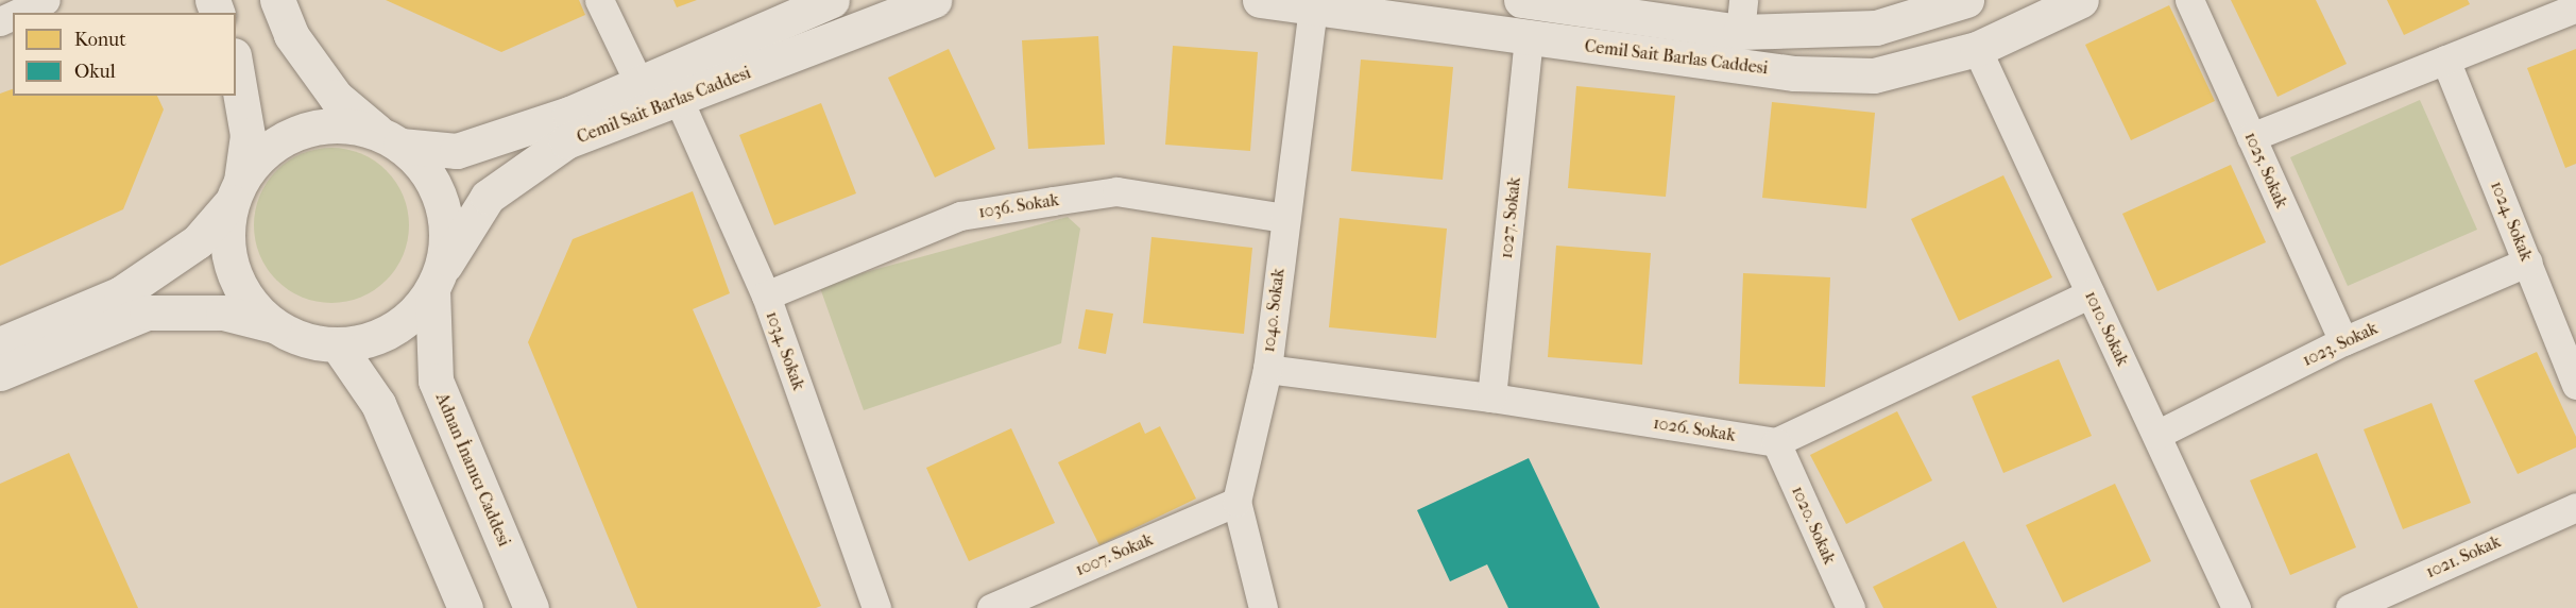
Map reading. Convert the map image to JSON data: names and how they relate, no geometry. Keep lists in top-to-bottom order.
{
  "streets": {
    "street": [
      "Cemil Sait Barlas Caddesi",
      "1025. Sokak",
      "1036. Sokak",
      "1027. Sokak",
      "1024. Sokak",
      "1040. Sokak",
      "1010. Sokak",
      "1023. Sokak",
      "1034. Sokak",
      "1026. Sokak",
      "Adnan İnanıcı Caddesi",
      "1020. Sokak",
      "1007. Sokak",
      "1021. Sokak"
    ]
  },
  "crossings": [
    ["Cemil Sait Barlas Caddesi", "1027. Sokak"],
    ["Cemil Sait Barlas Caddesi", "1040. Sokak"],
    ["Cemil Sait Barlas Caddesi", "1010. Sokak"],
    ["Cemil Sait Barlas Caddesi", "1034. Sokak"],
    ["Cemil Sait Barlas Caddesi", "Adnan İnanıcı Caddesi"],
    ["1025. Sokak", "1023. Sokak"],
    ["1036. Sokak", "1040. Sokak"],
    ["1036. Sokak", "1034. Sokak"],
    ["1027. Sokak", "1026. Sokak"],
    ["1024. Sokak", "1023. Sokak"],
    ["1040. Sokak", "1026. Sokak"],
    ["1040. Sokak", "1007. Sokak"],
    ["1010. Sokak", "1023. Sokak"],
    ["1026. Sokak", "1020. Sokak"]
  ],
  "legend": ["Konut", "Okul"]
}
